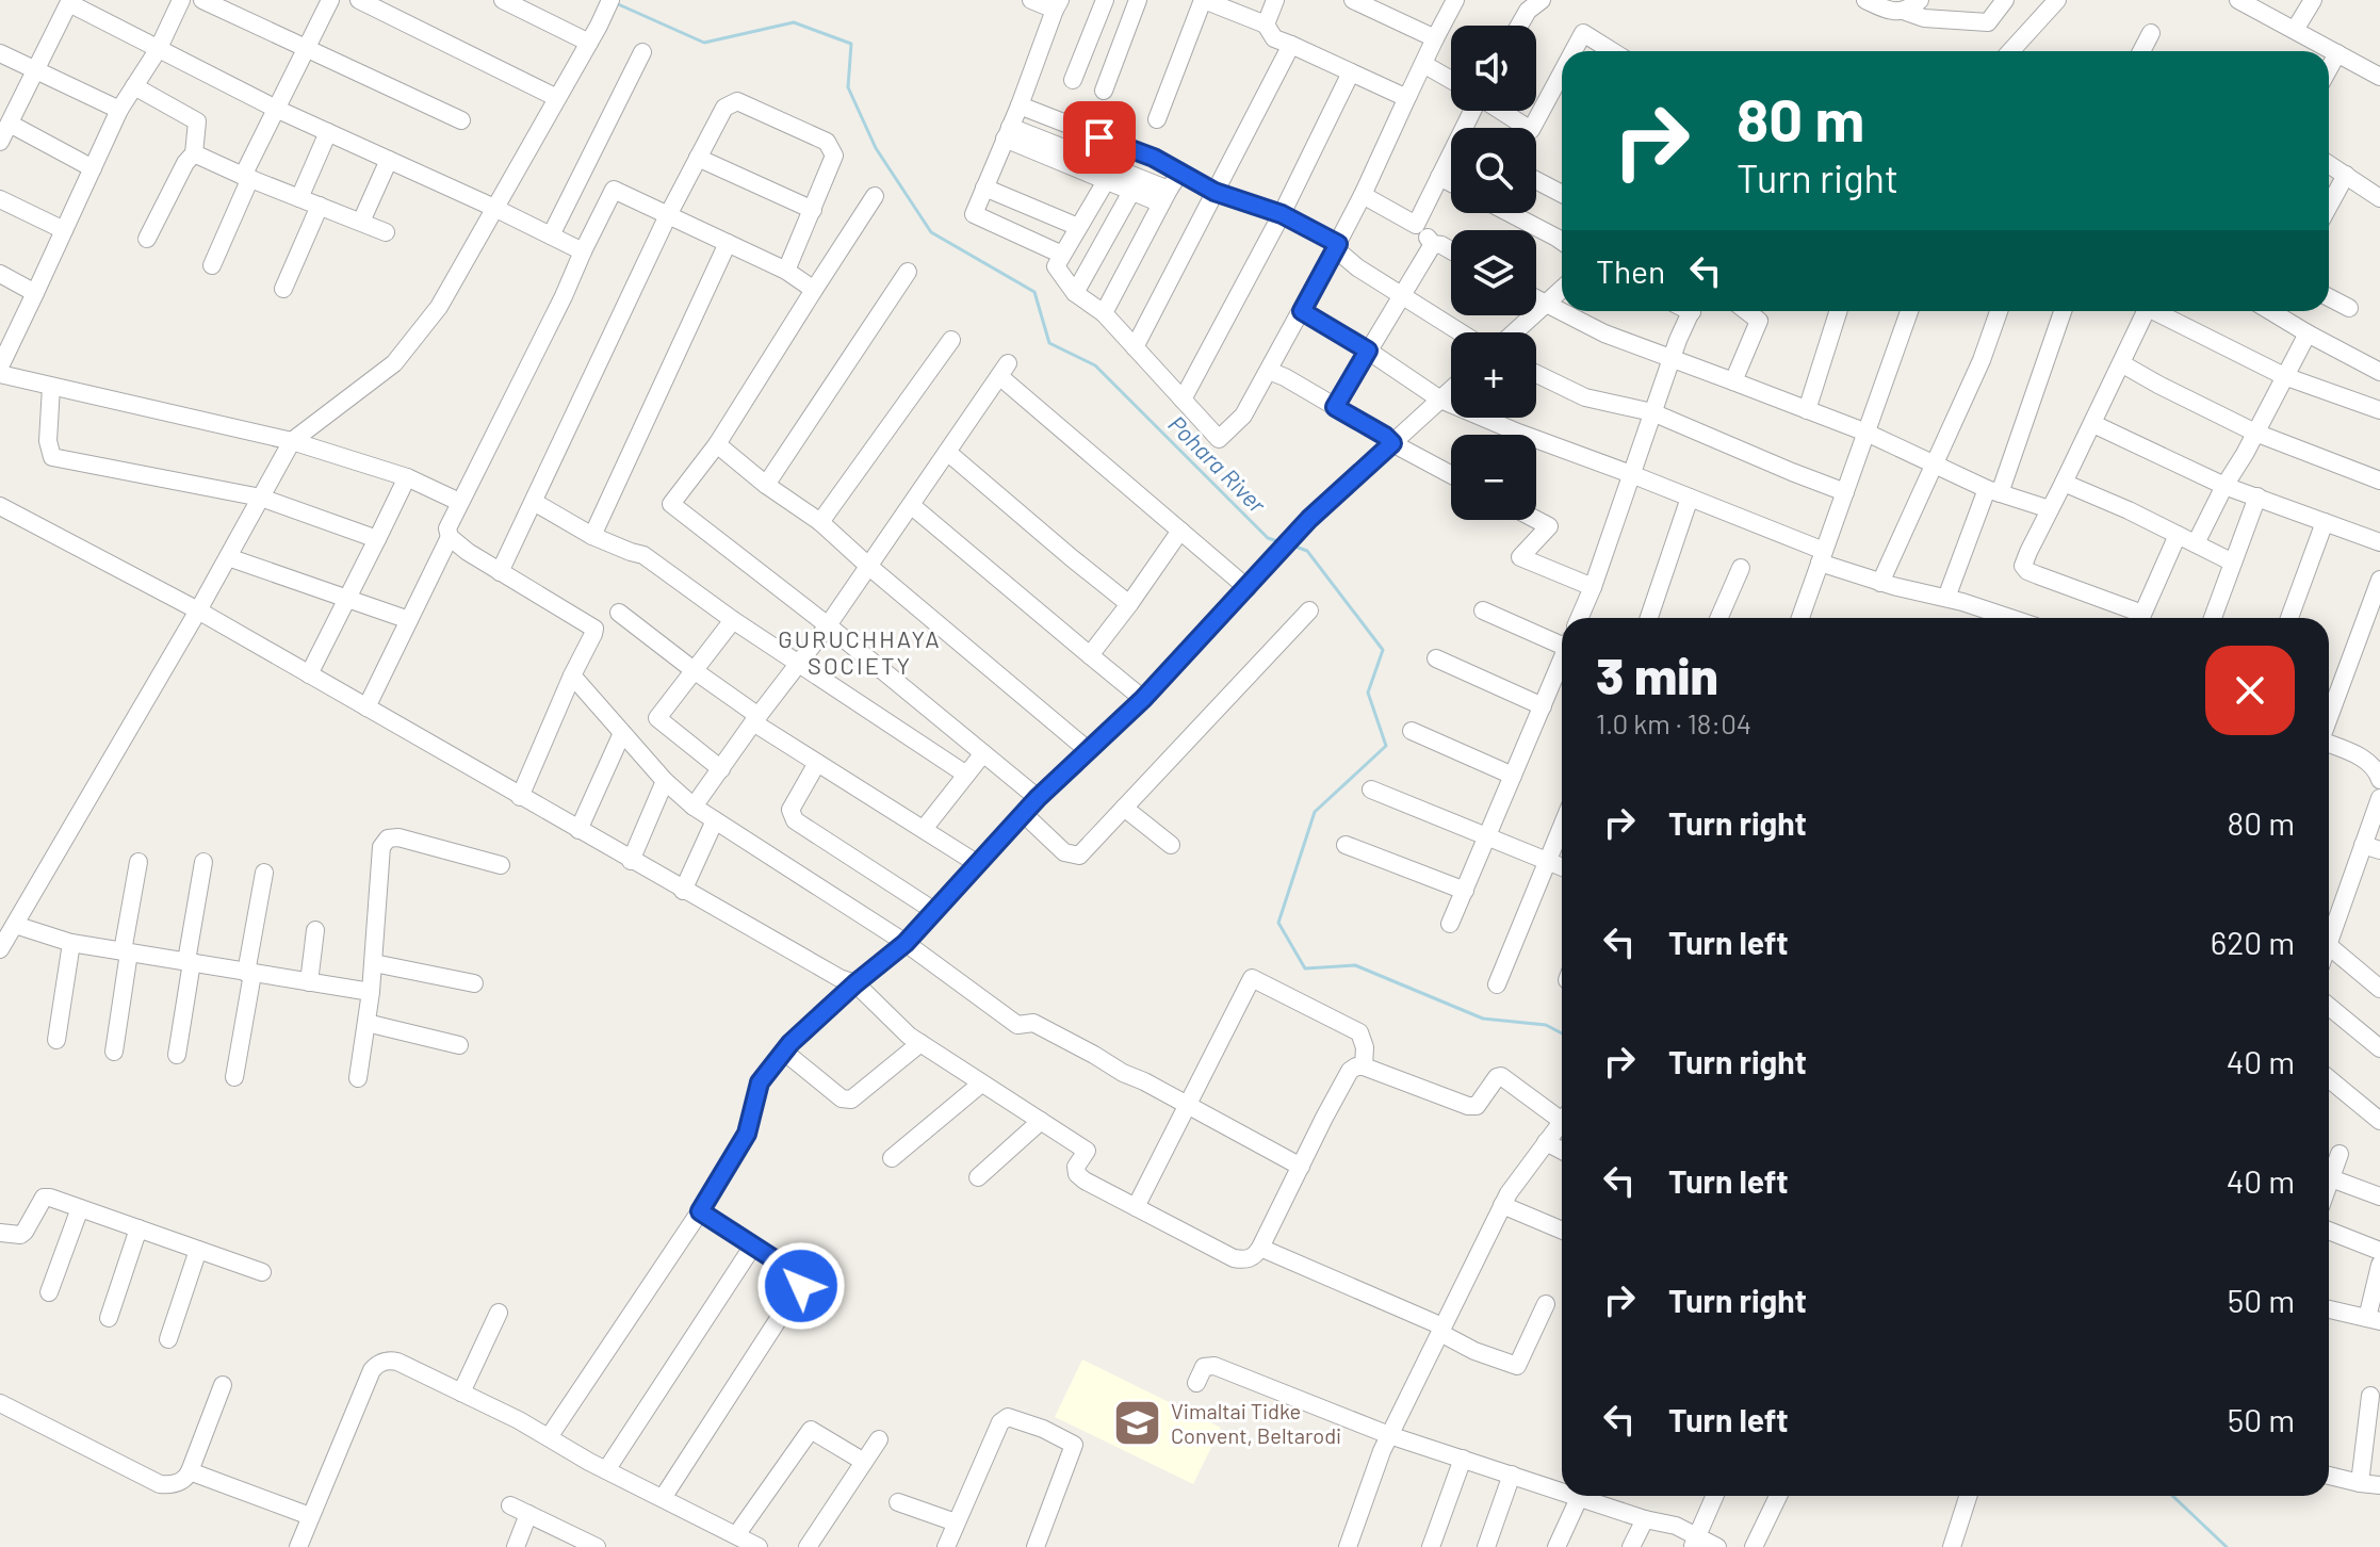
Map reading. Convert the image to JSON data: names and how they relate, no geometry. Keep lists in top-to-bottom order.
{
  "districts": ["GURUCHHAYA SOCIETY"],
  "water": ["Pohara River"],
  "places": {
    "school or university": ["Vimaltai Tidke Convent, Beltarodi"]
  },
  "page": {
    "map_buttons": ["+", "−"],
    "turn": ["80 m", "Turn right"],
    "then": "Then",
    "heading": ["3 min", "1.0 km · 18:04"],
    "list": [
      {
        "name": "Turn right",
        "value": "80 m"
      },
      {
        "name": "Turn left",
        "value": "620 m"
      },
      {
        "name": "Turn right",
        "value": "40 m"
      },
      {
        "name": "Turn left",
        "value": "40 m"
      },
      {
        "name": "Turn right",
        "value": "50 m"
      },
      {
        "name": "Turn left",
        "value": "50 m"
      }
    ]
  }
}
